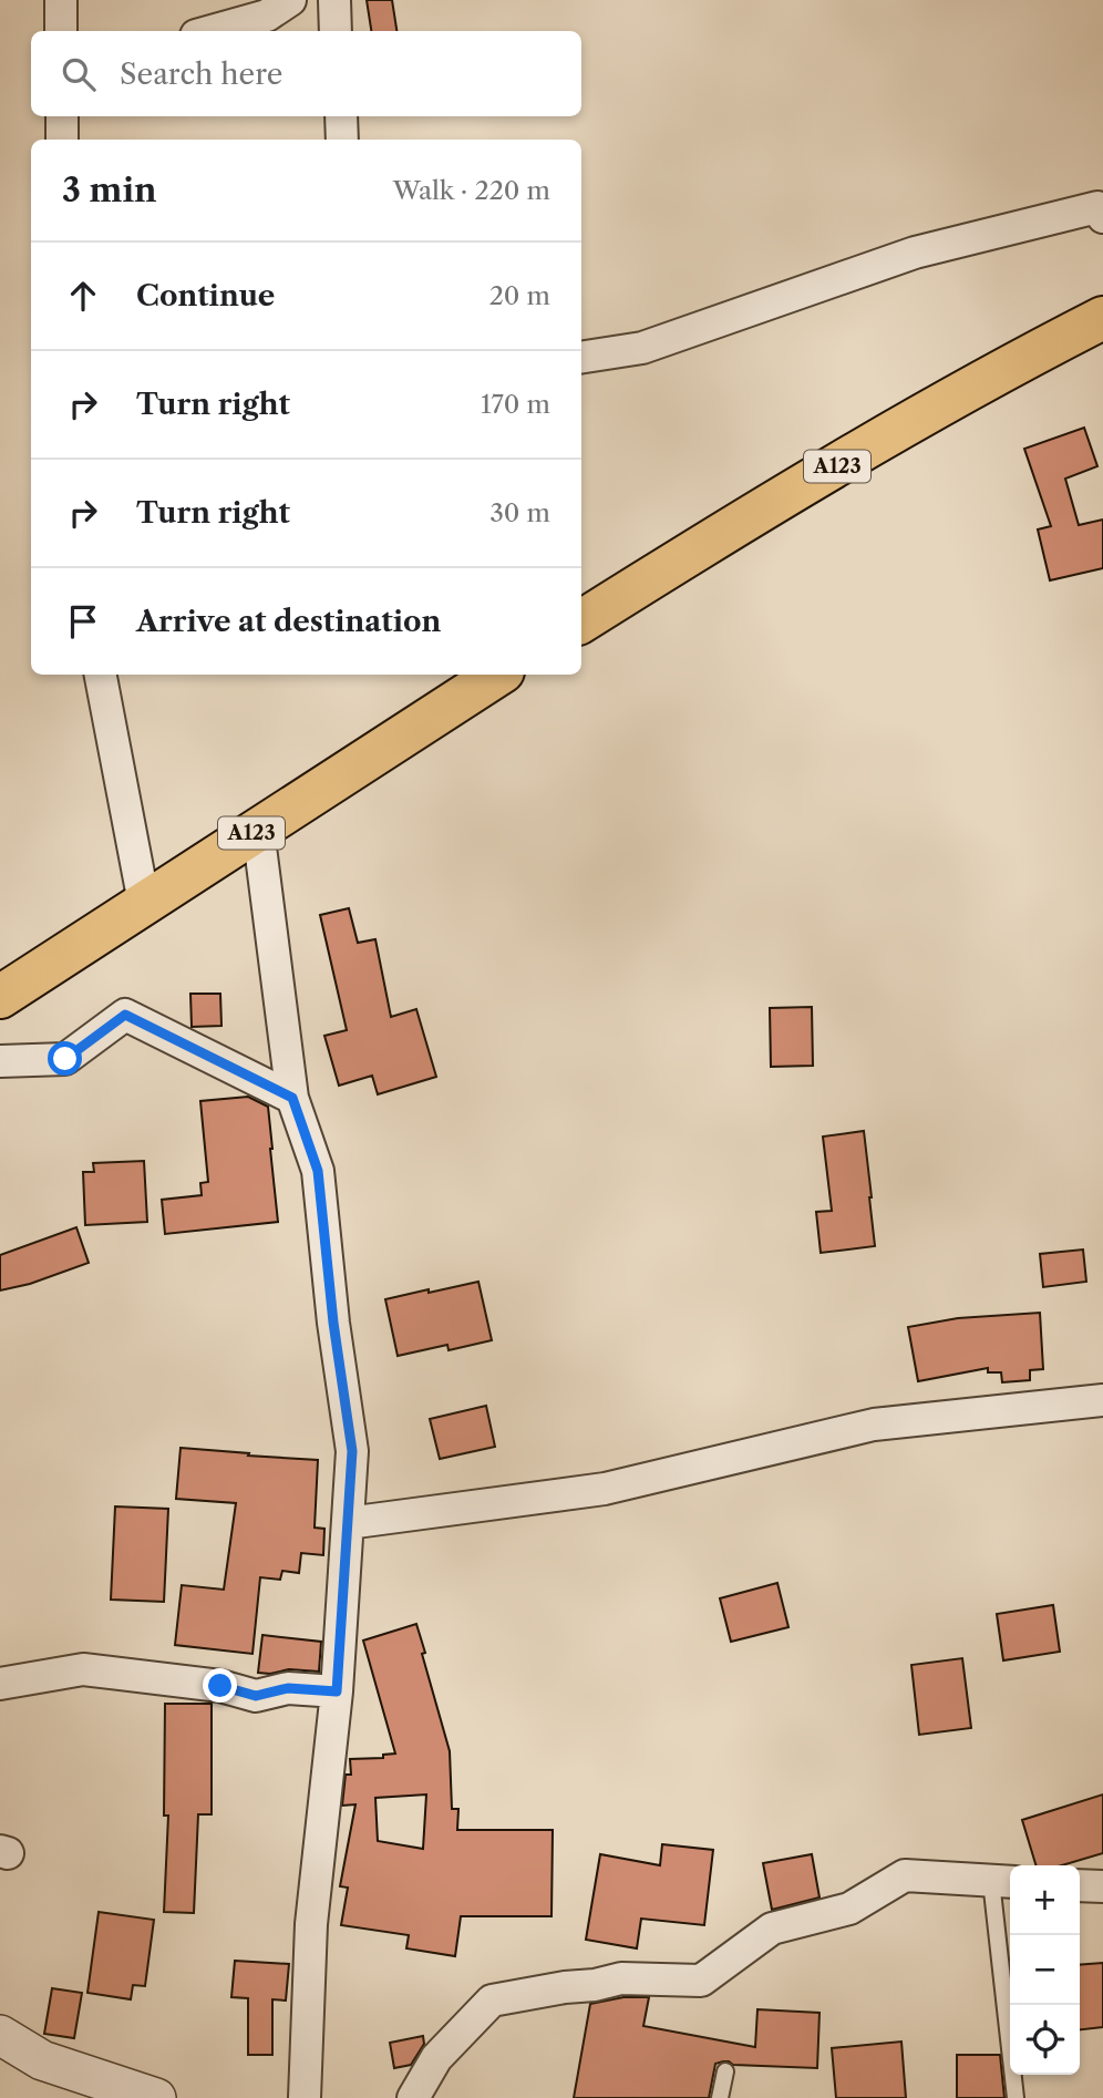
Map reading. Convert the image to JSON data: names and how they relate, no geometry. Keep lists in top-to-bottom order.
{
  "streets": {
    "highway": ["A123"]
  },
  "page": {
    "search": "Search here",
    "heading": ["3 min", "Walk · 220 m"],
    "list": [
      ["Continue", "20 m"],
      ["Turn right", "170 m"],
      ["Turn right", "30 m"],
      "Arrive at destination"
    ],
    "map_buttons": ["+", "−"]
  }
}
